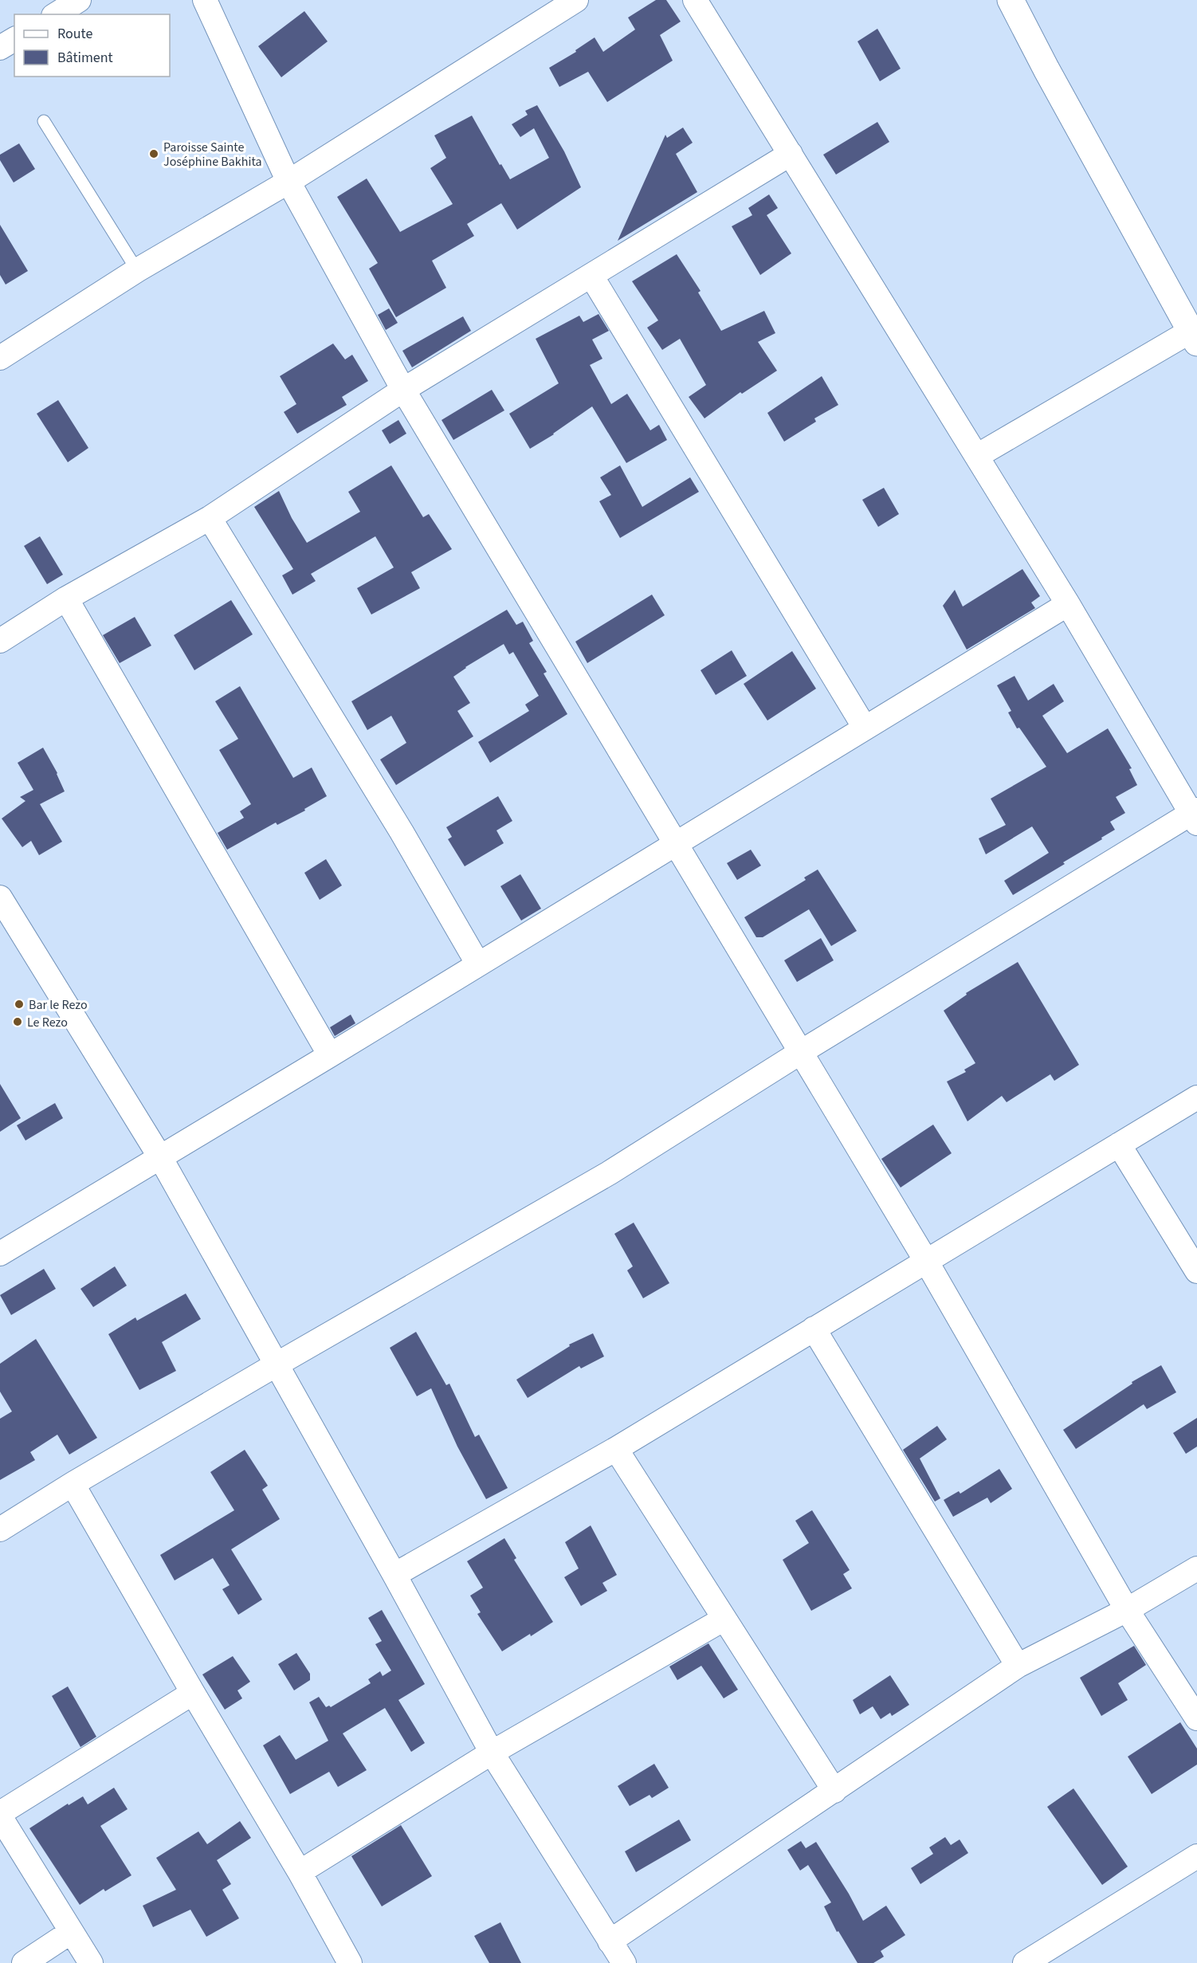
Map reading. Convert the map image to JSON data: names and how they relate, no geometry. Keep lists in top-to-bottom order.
{
  "places": ["Paroisse Sainte Joséphine Bakhita", "Bar le Rezo", "Le Rezo"],
  "legend": ["Route", "Bâtiment"]
}
